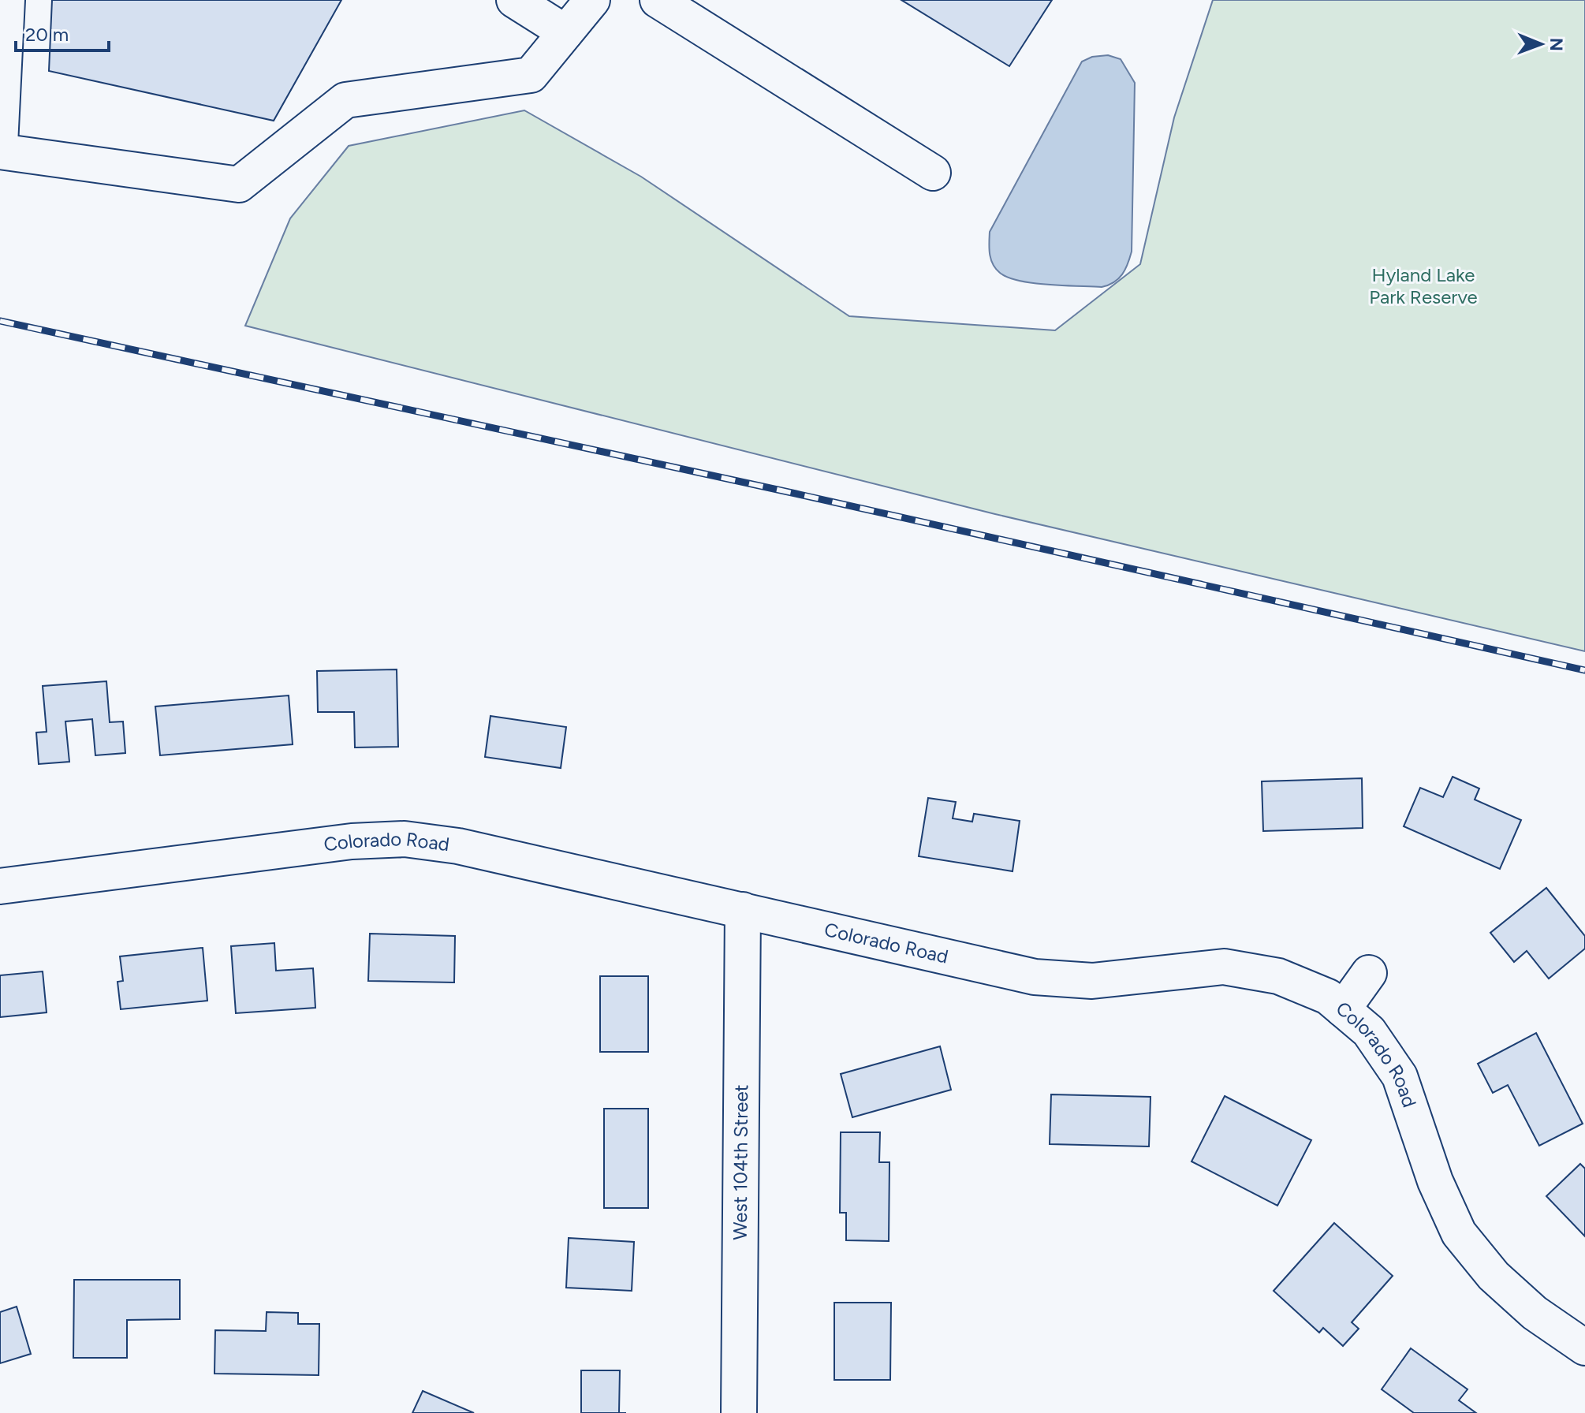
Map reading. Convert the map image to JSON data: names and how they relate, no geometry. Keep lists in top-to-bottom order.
{
  "streets": {
    "street": ["Colorado Road", "West 104th Street"]
  },
  "crossings": [
    ["Colorado Road", "West 104th Street"]
  ],
  "parks": ["Hyland Lake Park Reserve"],
  "scale_bar": "20 m",
  "north": "right"
}
